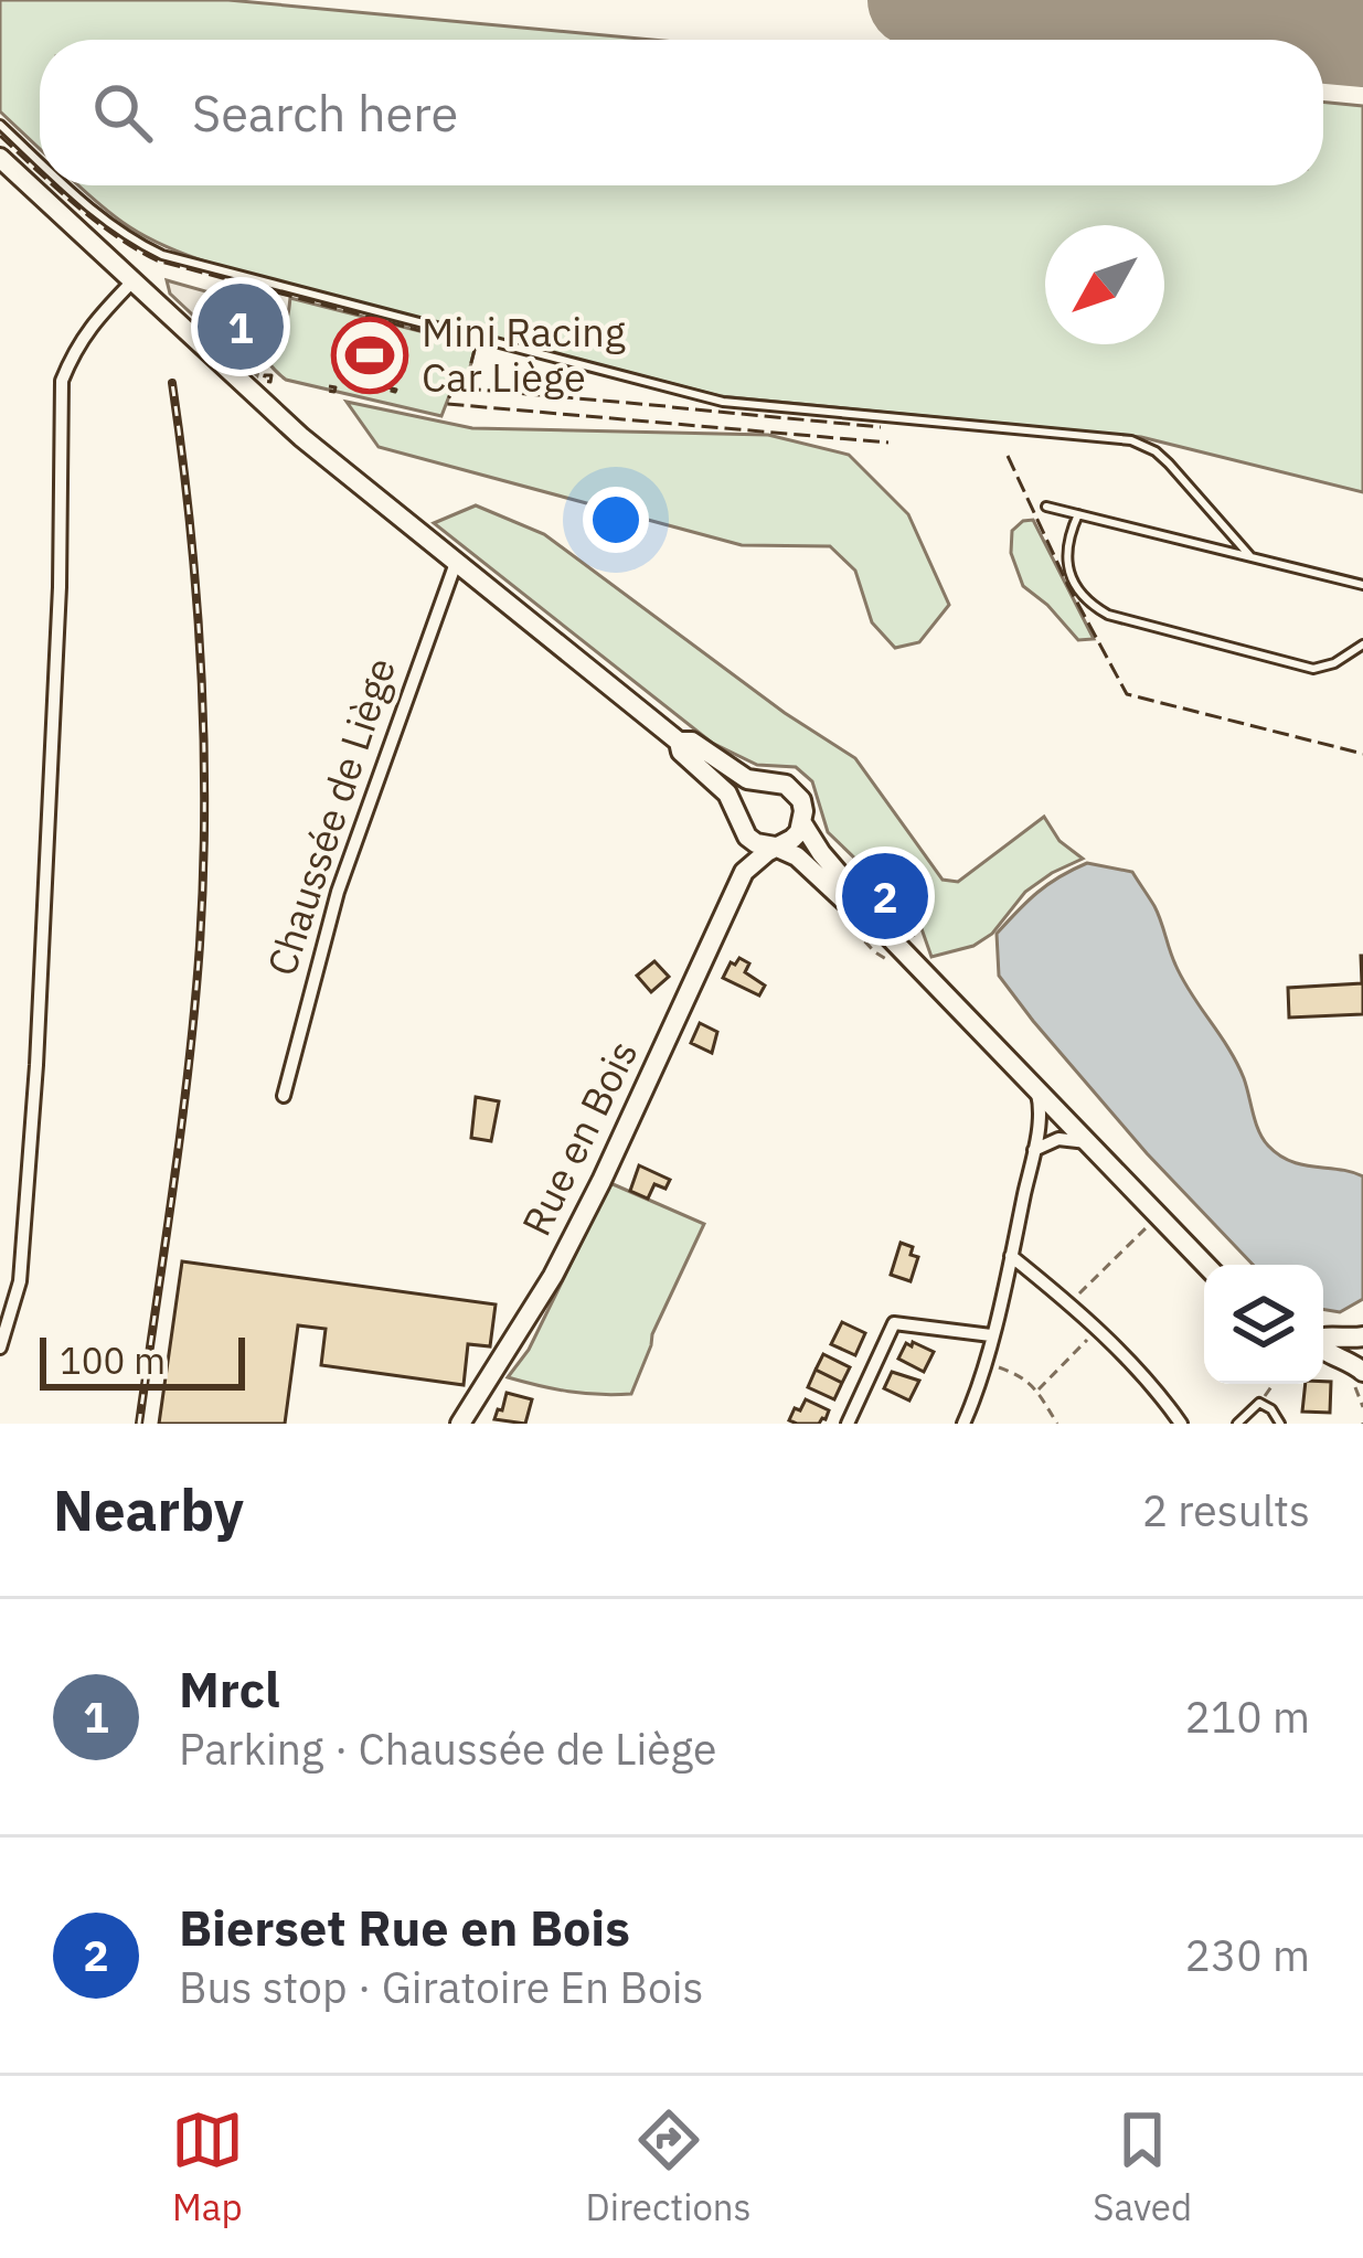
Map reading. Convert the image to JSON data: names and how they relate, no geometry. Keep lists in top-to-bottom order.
{
  "streets": {
    "main road": ["Rue en Bois"],
    "street": ["Chaussée de Liège"]
  },
  "places": {
    "sports": ["Mini Racing Car Liège"]
  },
  "scale_bar": "100 m",
  "north": "bottom left",
  "page": {
    "search": "Search here",
    "pins": ["1", "2"],
    "scale": "100 m",
    "heading": ["Nearby", "2 results"],
    "list": [
      {
        "mark": "1",
        "name": "Mrcl",
        "note": "Parking · Chaussée de Liège",
        "value": "210 m"
      },
      {
        "mark": "2",
        "name": "Bierset Rue en Bois",
        "note": "Bus stop · Giratoire En Bois",
        "value": "230 m"
      }
    ],
    "nav": ["Map", "Directions", "Saved"]
  }
}
